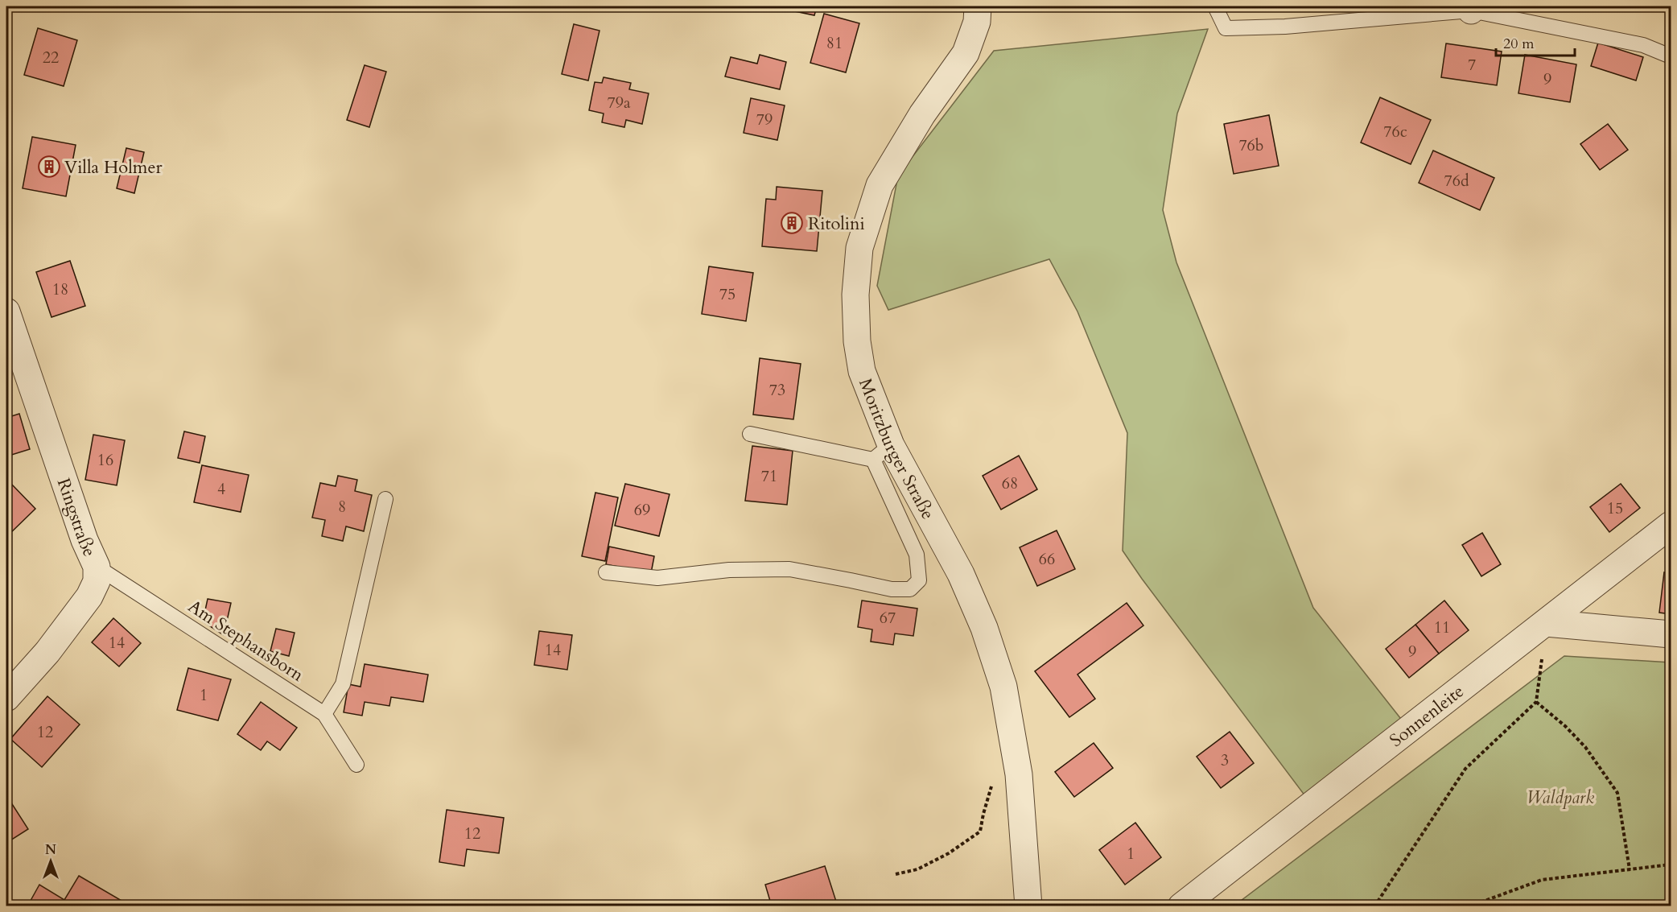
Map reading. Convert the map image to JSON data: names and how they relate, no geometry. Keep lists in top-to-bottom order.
{
  "streets": {
    "street": ["Moritzburger Straße", "Ringstraße", "Sonnenleite"],
    "lane": ["Am Stephansborn"]
  },
  "crossings": [
    ["Ringstraße", "Am Stephansborn"]
  ],
  "parks": ["Waldpark"],
  "places": {
    "building": ["Villa Holmer", "Ritolini"]
  },
  "house_numbers": [
    "81",
    "22",
    "7",
    "9",
    "79a",
    "79",
    "76c",
    "76b",
    "76d",
    "18",
    "75",
    "73",
    "16",
    "71",
    "68",
    "4",
    "8",
    "15",
    "69",
    "66",
    "67",
    "11",
    "14",
    "14",
    "9",
    "1",
    "12",
    "3",
    "12",
    "1"
  ],
  "scale_bar": "20 m",
  "north": "top"
}
